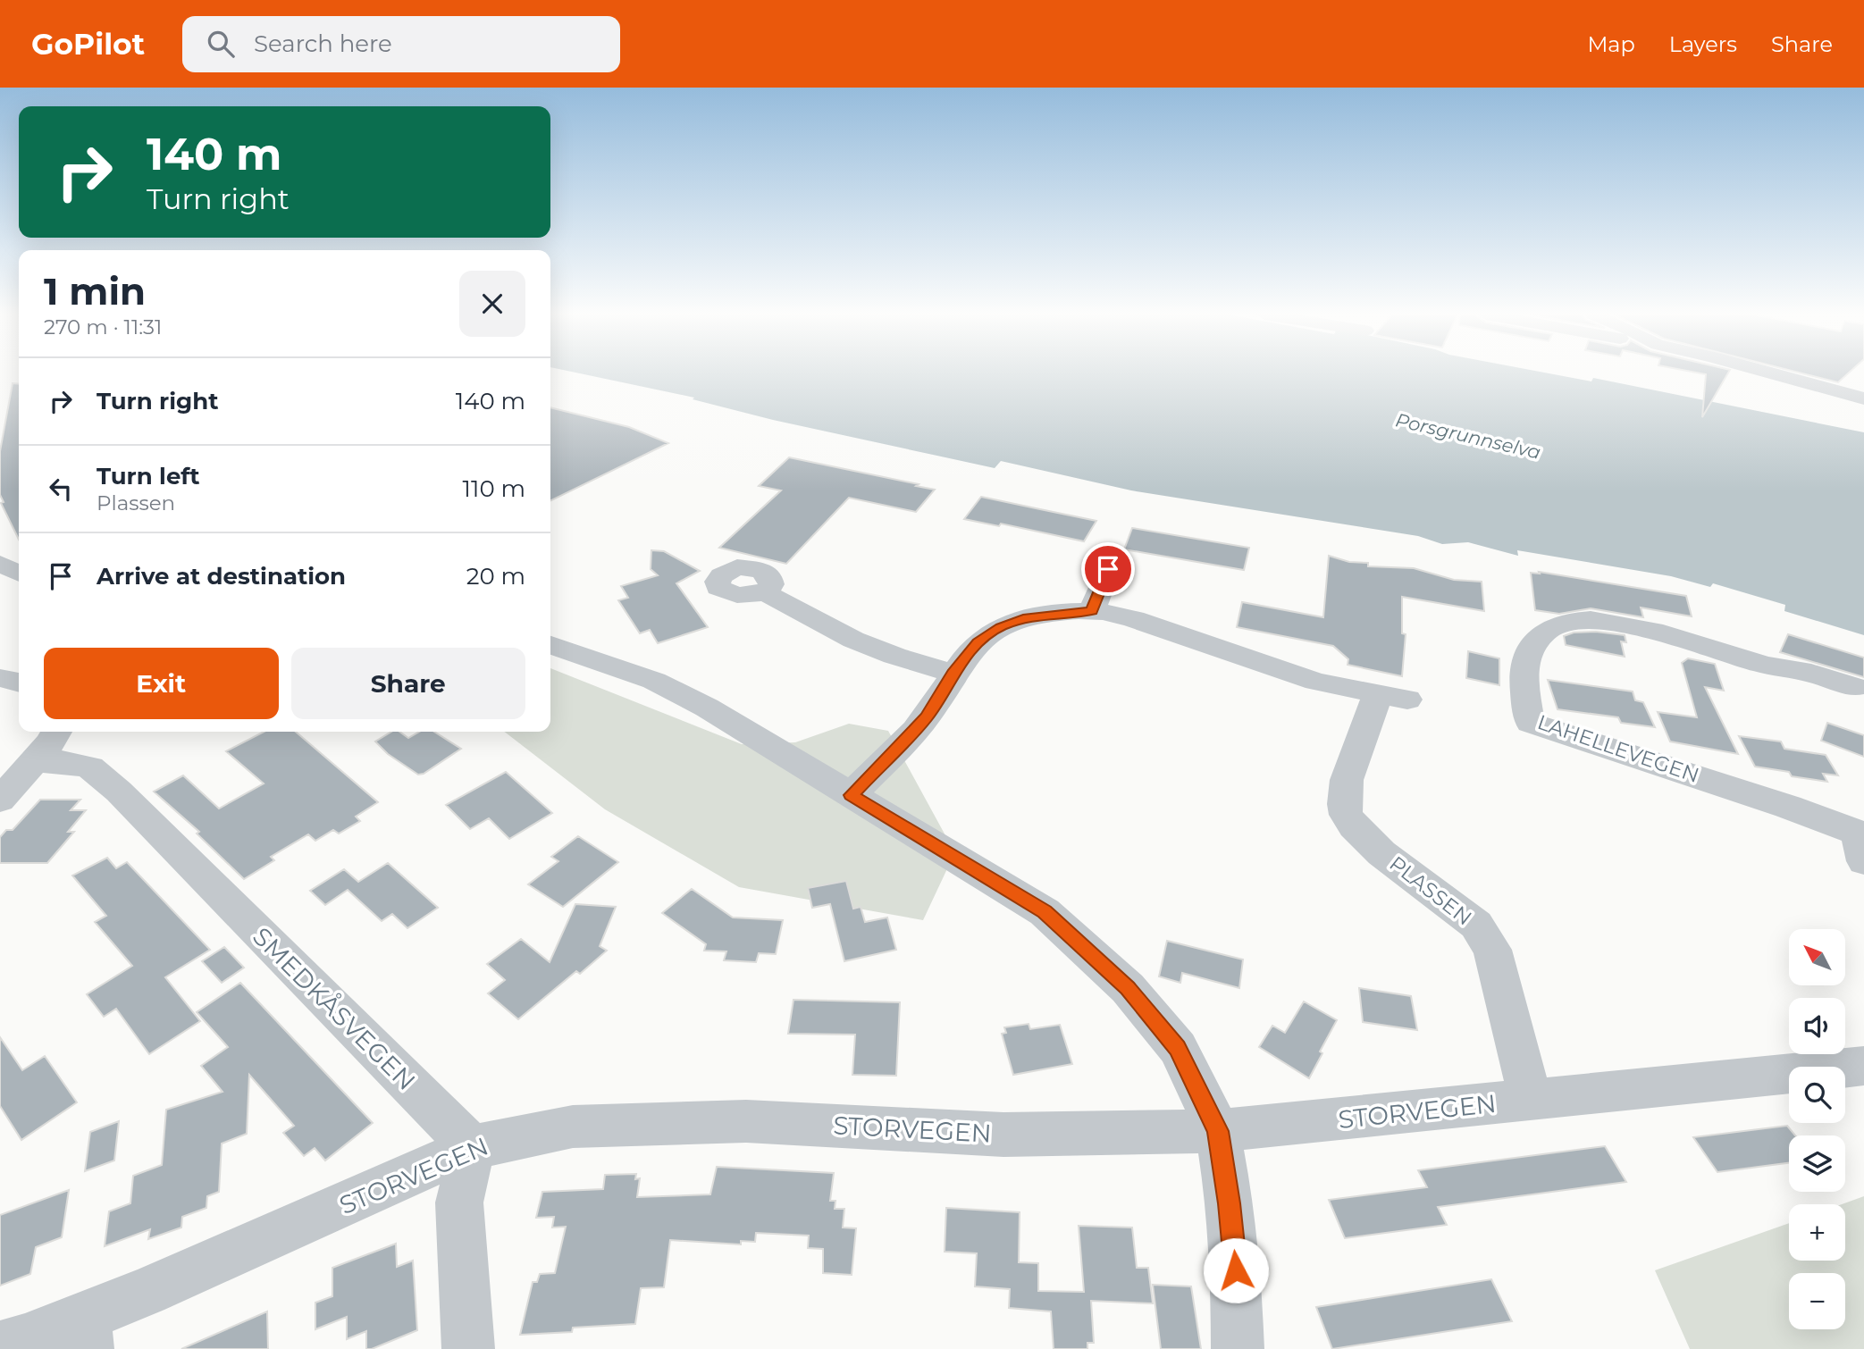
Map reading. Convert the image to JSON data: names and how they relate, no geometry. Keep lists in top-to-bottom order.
{
  "streets": {
    "street": [
      "LAHELLEVEGEN",
      "PLASSEN",
      "SMEDKÅSVEGEN",
      "STORVEGEN"
    ]
  },
  "crossings": [
    ["PLASSEN", "STORVEGEN"],
    ["SMEDKÅSVEGEN", "STORVEGEN"]
  ],
  "water": ["Porsgrunnselva"],
  "north": "top left",
  "page": {
    "header": "GoPilot",
    "search": "Search here",
    "nav": ["Map", "Layers", "Share"],
    "turn": ["140 m", "Turn right"],
    "heading": ["1 min", "270 m · 11:31"],
    "list": [
      {
        "name": "Turn right",
        "value": "140 m"
      },
      {
        "name": "Turn left",
        "note": "Plassen",
        "value": "110 m"
      },
      {
        "name": "Arrive at destination",
        "value": "20 m"
      }
    ],
    "buttons": ["Exit", "Share"],
    "map_buttons": ["+", "−"]
  }
}
